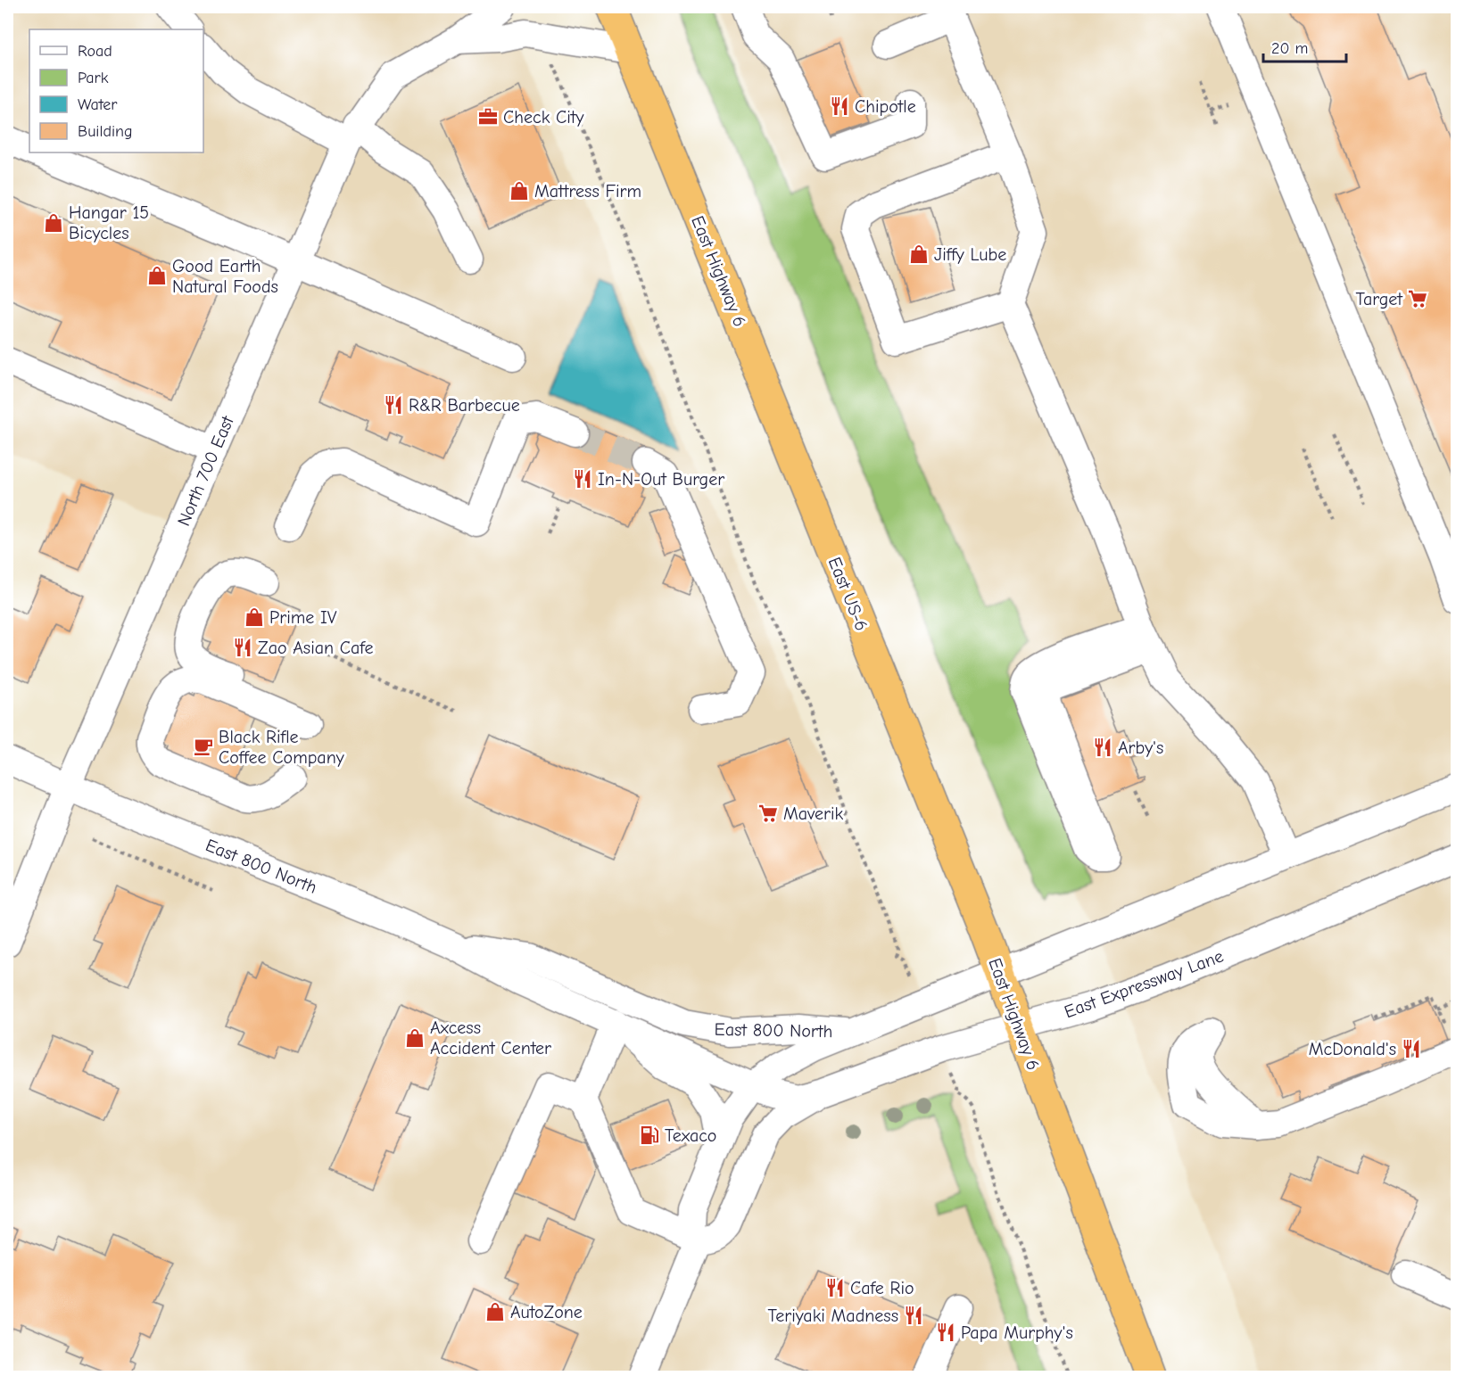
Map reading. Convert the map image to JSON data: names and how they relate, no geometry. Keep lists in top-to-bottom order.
{
  "streets": {
    "highway": ["East Highway 6", "East US-6"],
    "street": ["North 700 East", "East 800 North", "East Expressway Lane"]
  },
  "crossings": [
    ["East Highway 6", "North 700 East"],
    ["East Highway 6", "East US-6"],
    ["East Highway 6", "East Expressway Lane"],
    ["North 700 East", "East 800 North"],
    ["East 800 North", "East Expressway Lane"]
  ],
  "places": {
    "restaurant": [
      "Chipotle",
      "R&R Barbecue",
      "In-N-Out Burger",
      "Zao Asian Cafe",
      "Arby's",
      "McDonald's",
      "Cafe Rio",
      "Teriyaki Madness",
      "Papa Murphy's"
    ],
    "office": ["Check City"],
    "shop": [
      "Mattress Firm",
      "Hangar 15 Bicycles",
      "Jiffy Lube",
      "Good Earth Natural Foods",
      "Prime IV",
      "Axcess Accident Center",
      "AutoZone"
    ],
    "supermarket": ["Target", "Maverik"],
    "cafe": ["Black Rifle Coffee Company"],
    "fuel station": ["Texaco"]
  },
  "legend": [
    "Road",
    "Park",
    "Water",
    "Building"
  ],
  "scale_bar": "20 m"
}
